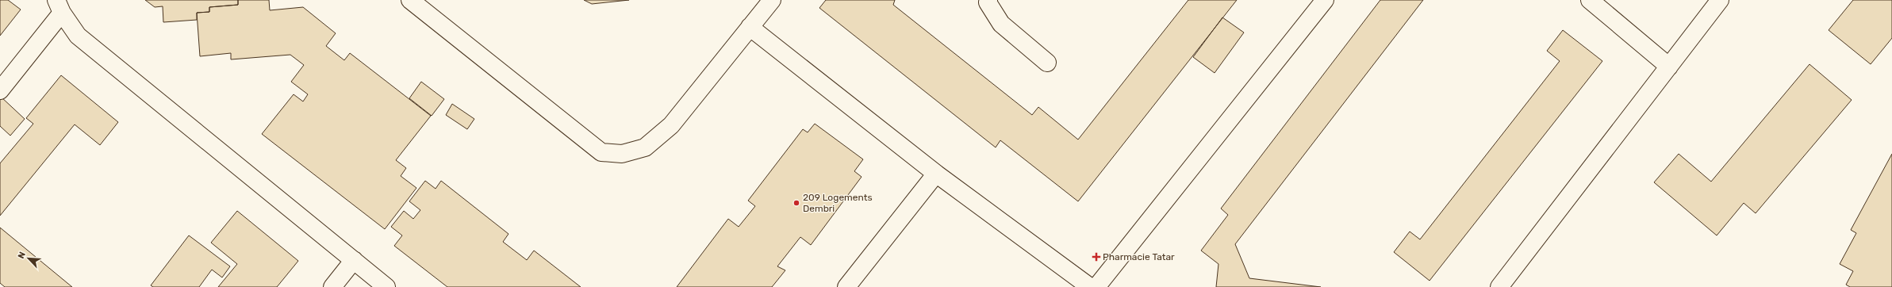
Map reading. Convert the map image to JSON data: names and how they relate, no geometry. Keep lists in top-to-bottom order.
{
  "places": {
    "other": ["209 Logements Dembri"],
    "health": ["Pharmacie Tatar"]
  },
  "north": "top left"
}
